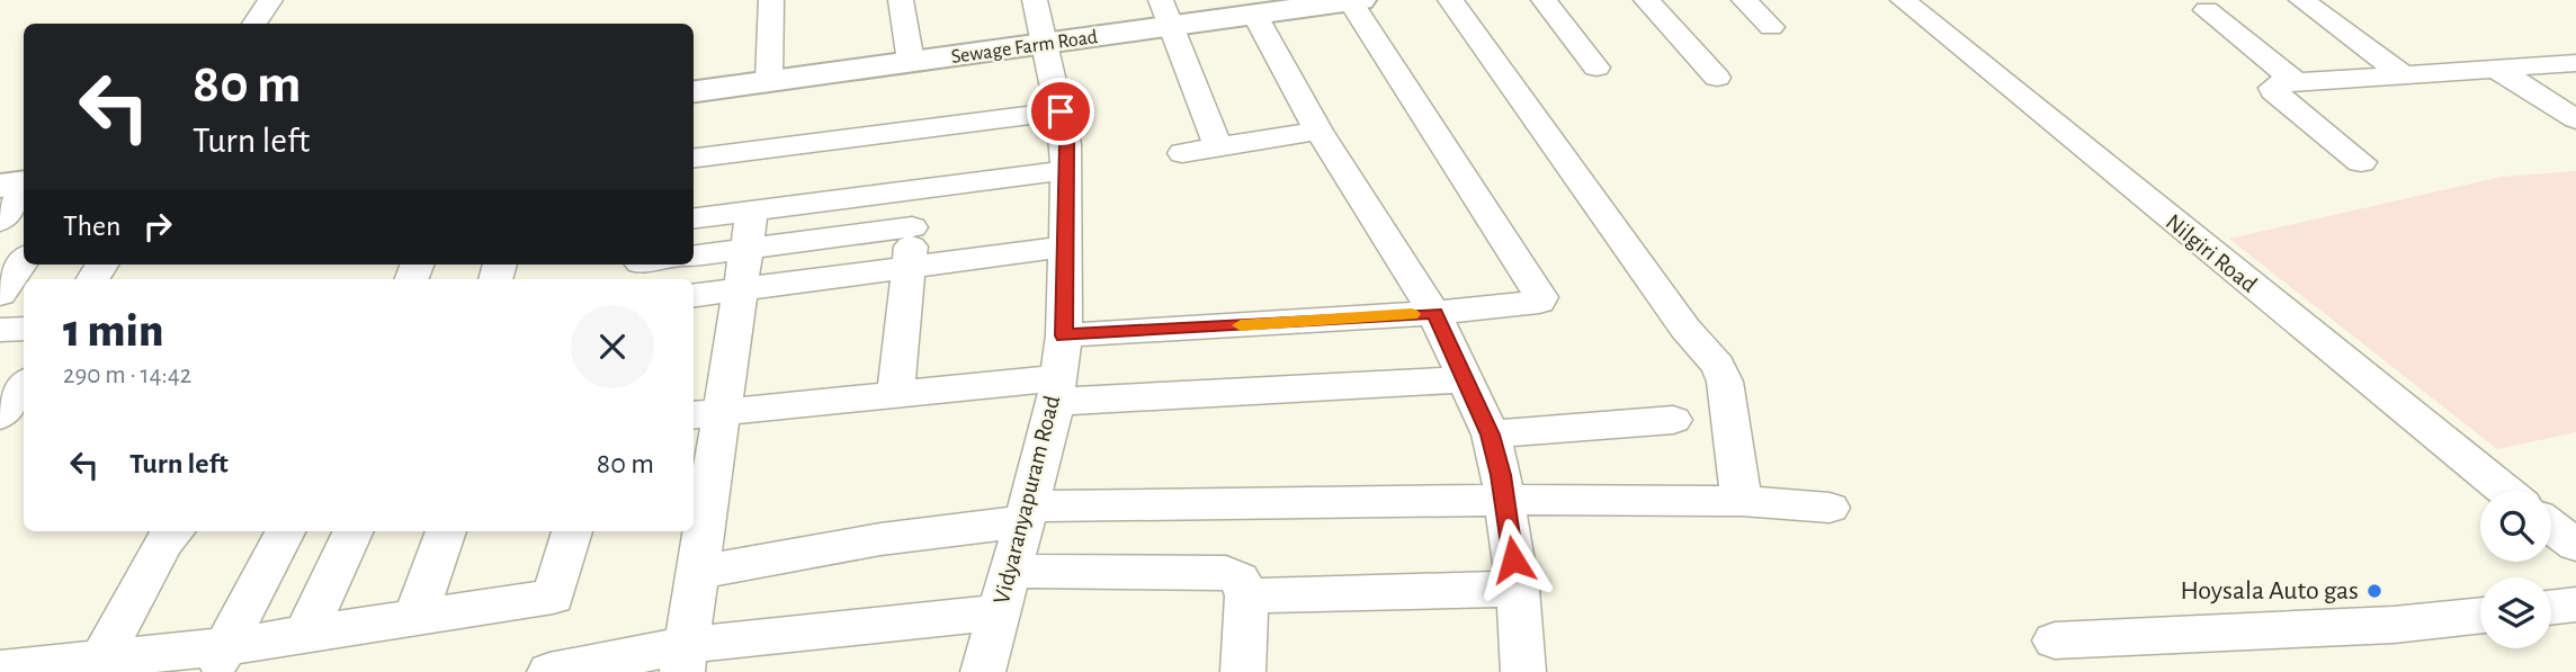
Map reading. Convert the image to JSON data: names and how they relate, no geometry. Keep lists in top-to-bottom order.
{
  "streets": {
    "main road": ["Sewage Farm Road"],
    "street": ["Nilgiri Road", "Vidyaranyapuram Road"]
  },
  "crossings": [
    ["Sewage Farm Road", "Vidyaranyapuram Road"]
  ],
  "places": ["Hoysala Auto gas"],
  "page": {
    "turn": ["80 m", "Turn left"],
    "then": "Then",
    "heading": ["1 min", "290 m · 14:42"],
    "list": [
      {
        "name": "Turn left",
        "value": "80 m"
      }
    ]
  }
}
